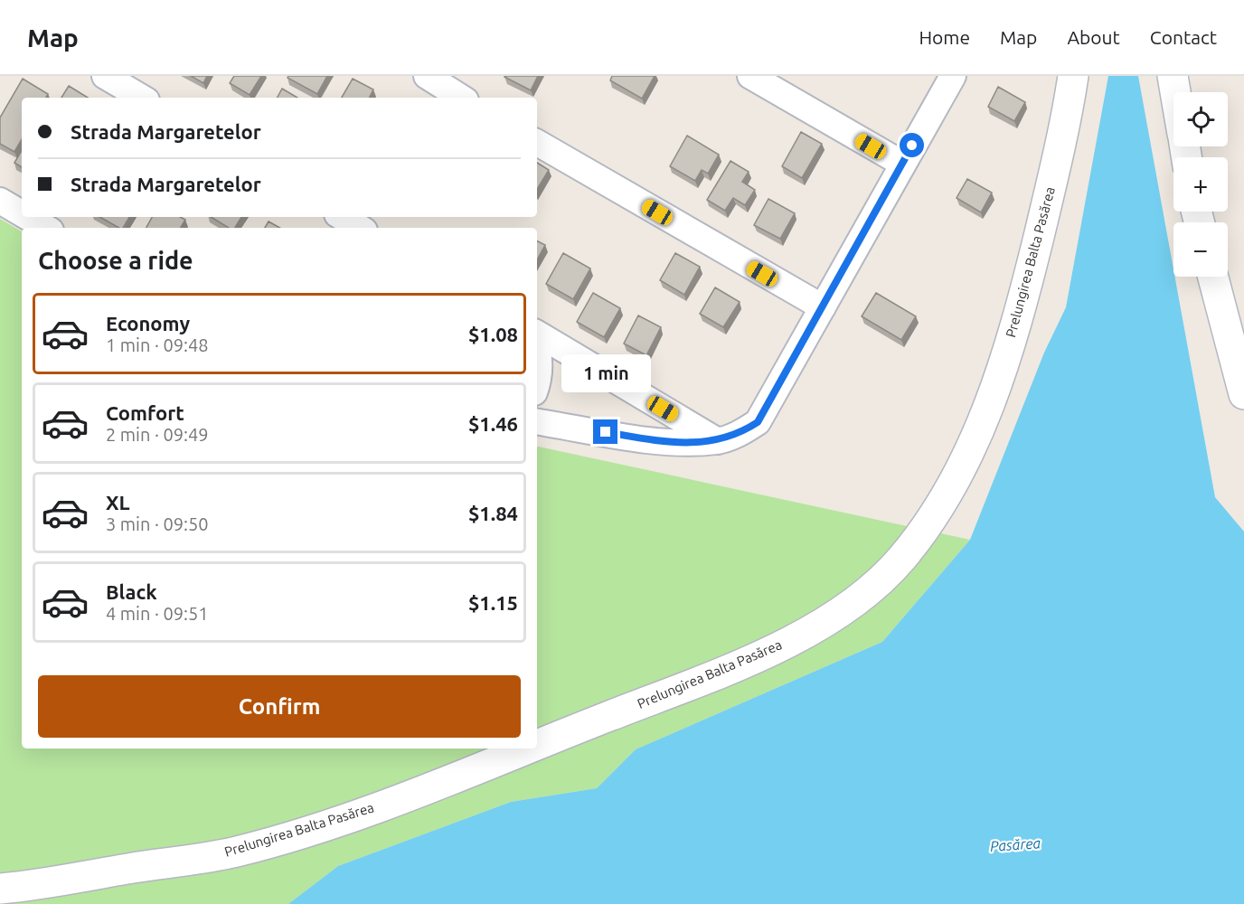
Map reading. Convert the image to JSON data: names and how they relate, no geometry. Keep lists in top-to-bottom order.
{
  "streets": {
    "street": ["Prelungirea Balta Pasărea"]
  },
  "water": ["Pasărea"],
  "page": {
    "header": "Map",
    "nav": [
      "Home",
      "Map",
      "About",
      "Contact"
    ],
    "map_buttons": ["+", "−"],
    "banner": ["Strada Margaretelor", "Strada Margaretelor"],
    "heading": "Choose a ride",
    "list": [
      {
        "name": "Economy",
        "note": "1 min · 09:48",
        "value": "$1.08"
      },
      {
        "name": "Comfort",
        "note": "2 min · 09:49",
        "value": "$1.46"
      },
      {
        "name": "XL",
        "note": "3 min · 09:50",
        "value": "$1.84"
      },
      {
        "name": "Black",
        "note": "4 min · 09:51",
        "value": "$1.15"
      }
    ],
    "bubble": "1 min",
    "buttons": "Confirm"
  }
}
